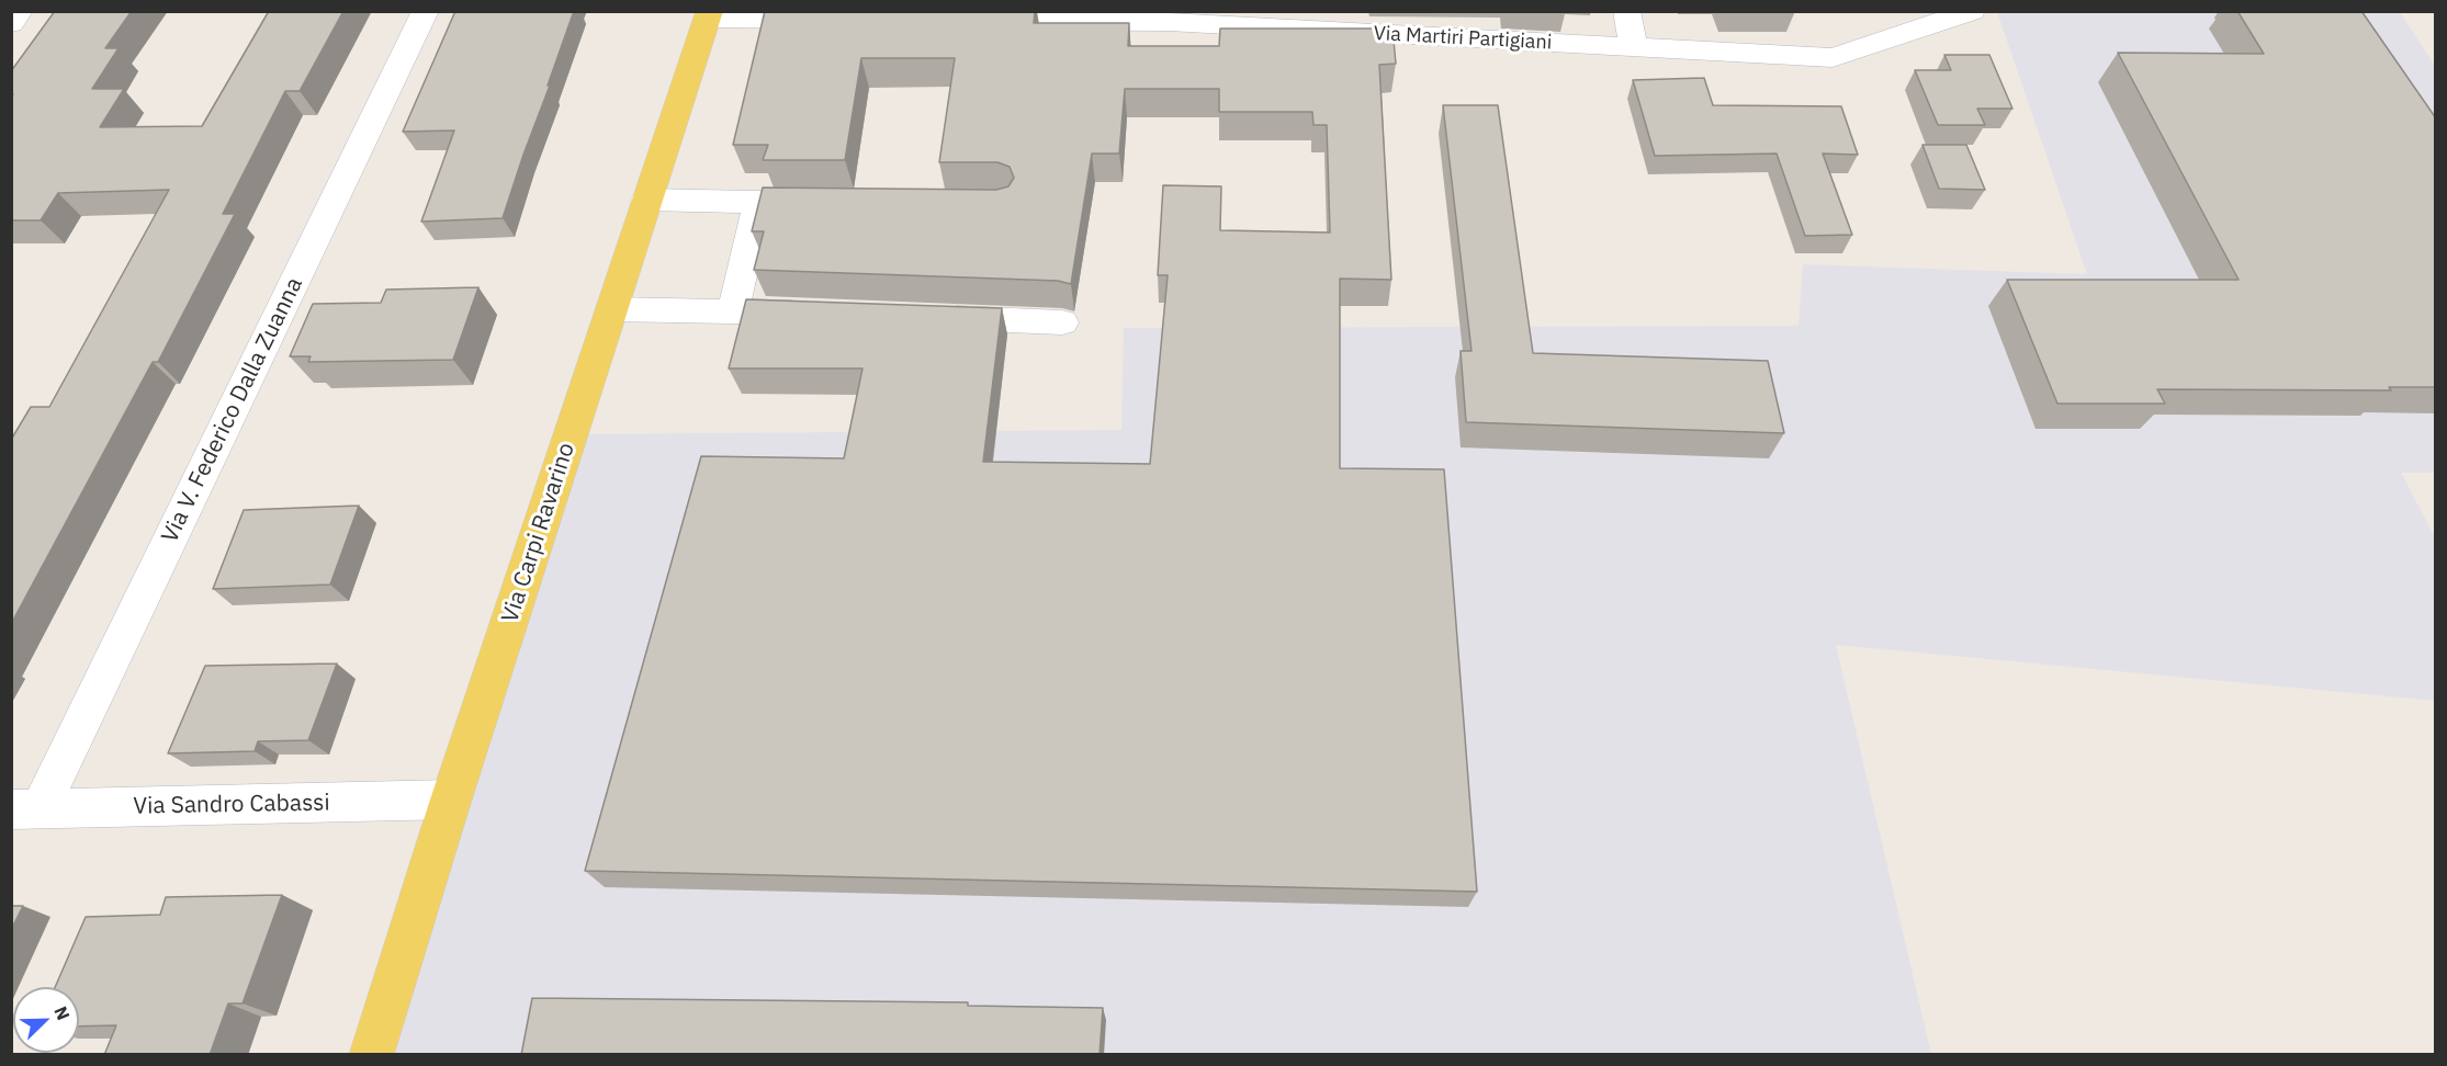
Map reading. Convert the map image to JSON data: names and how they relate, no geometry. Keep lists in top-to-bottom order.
{
  "streets": {
    "main road": ["Via Carpi Ravarino"],
    "street": ["Via Martiri Partigiani", "Via V. Federico Dalla Zuanna", "Via Sandro Cabassi"]
  },
  "crossings": [
    ["Via V. Federico Dalla Zuanna", "Via Sandro Cabassi"],
    ["Via Carpi Ravarino", "Via Sandro Cabassi"]
  ],
  "north": "top right"
}
